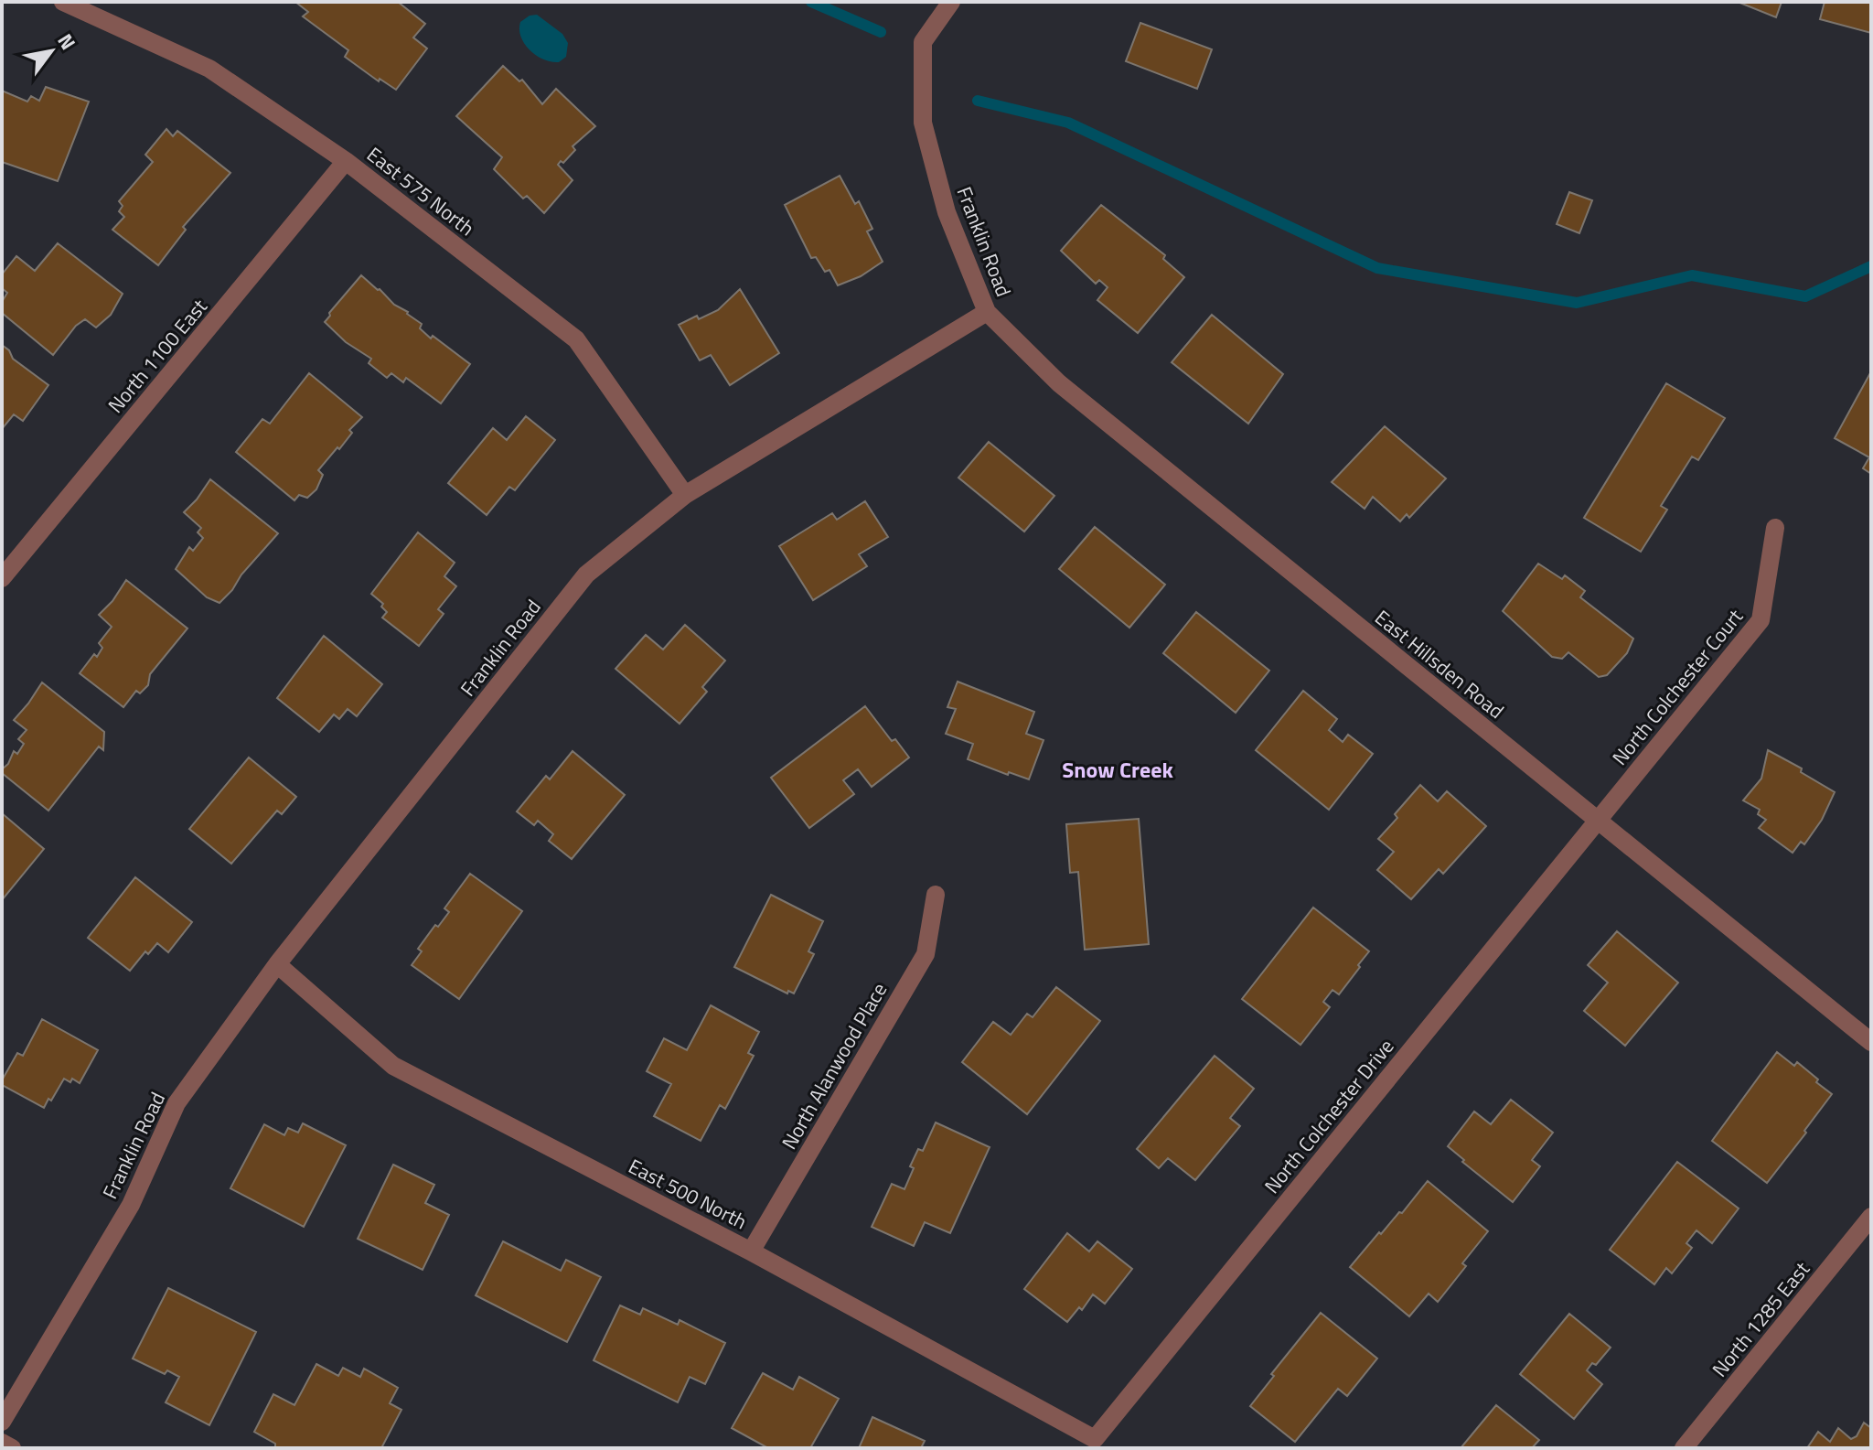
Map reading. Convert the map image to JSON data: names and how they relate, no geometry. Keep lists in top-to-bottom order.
{
  "streets": {
    "street": [
      "East 575 North",
      "Franklin Road",
      "North 1100 East",
      "East Hillsden Road",
      "North Colchester Court",
      "North Alanwood Place",
      "North Colchester Drive",
      "East 500 North",
      "North 1285 East"
    ]
  },
  "crossings": [
    ["East 575 North", "Franklin Road"],
    ["East 575 North", "North 1100 East"],
    ["Franklin Road", "East Hillsden Road"],
    ["Franklin Road", "East 500 North"],
    ["East Hillsden Road", "North Colchester Court"],
    ["East Hillsden Road", "North Colchester Drive"],
    ["North Colchester Court", "North Colchester Drive"],
    ["North Alanwood Place", "East 500 North"],
    ["North Colchester Drive", "East 500 North"]
  ],
  "districts": ["Snow Creek"],
  "north": "top right"
}
